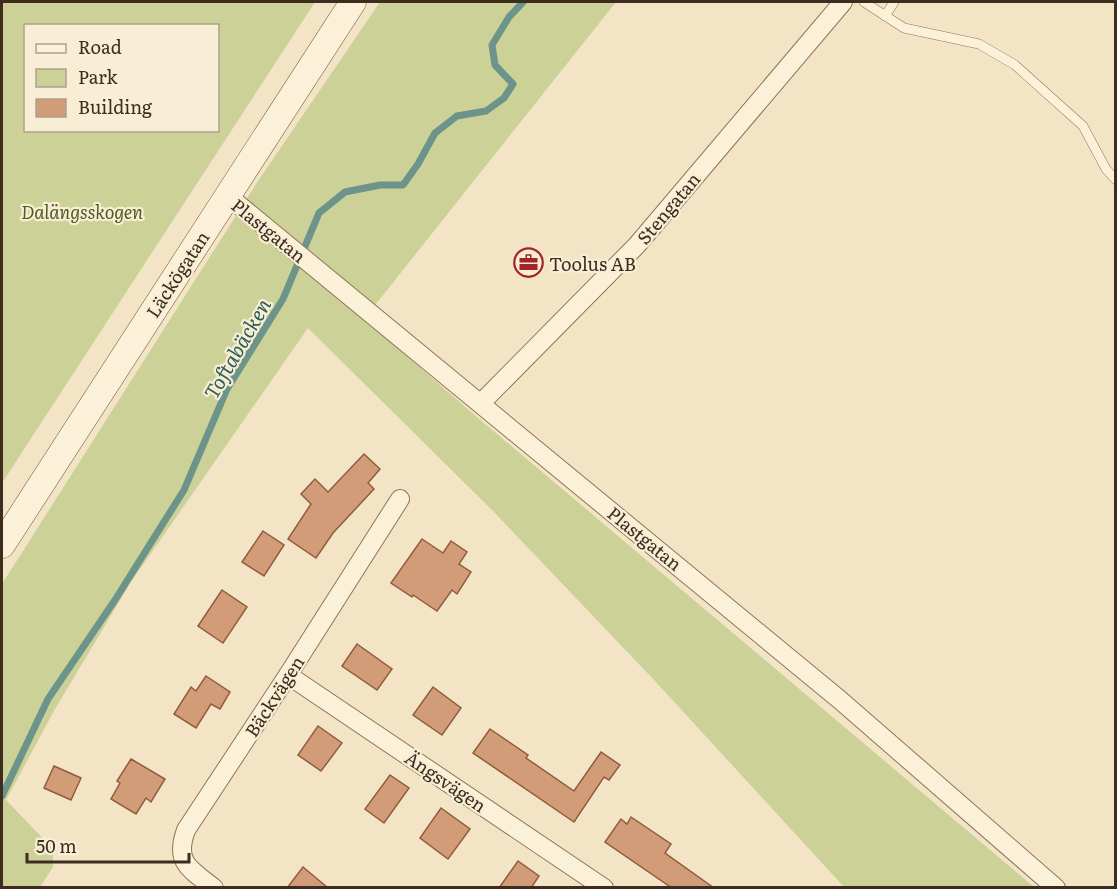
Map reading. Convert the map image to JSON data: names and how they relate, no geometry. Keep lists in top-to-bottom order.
{
  "streets": {
    "main road": ["Läckögatan"],
    "street": [
      "Stengatan",
      "Plastgatan",
      "Bäckvägen",
      "Ängsvägen"
    ]
  },
  "crossings": [
    ["Stengatan", "Plastgatan"],
    ["Plastgatan", "Läckögatan"],
    ["Bäckvägen", "Ängsvägen"]
  ],
  "water": ["Toftabäcken"],
  "parks": ["Dalängsskogen"],
  "places": {
    "office": ["Toolus AB"]
  },
  "legend": ["Road", "Park", "Building"],
  "scale_bar": "50 m"
}
